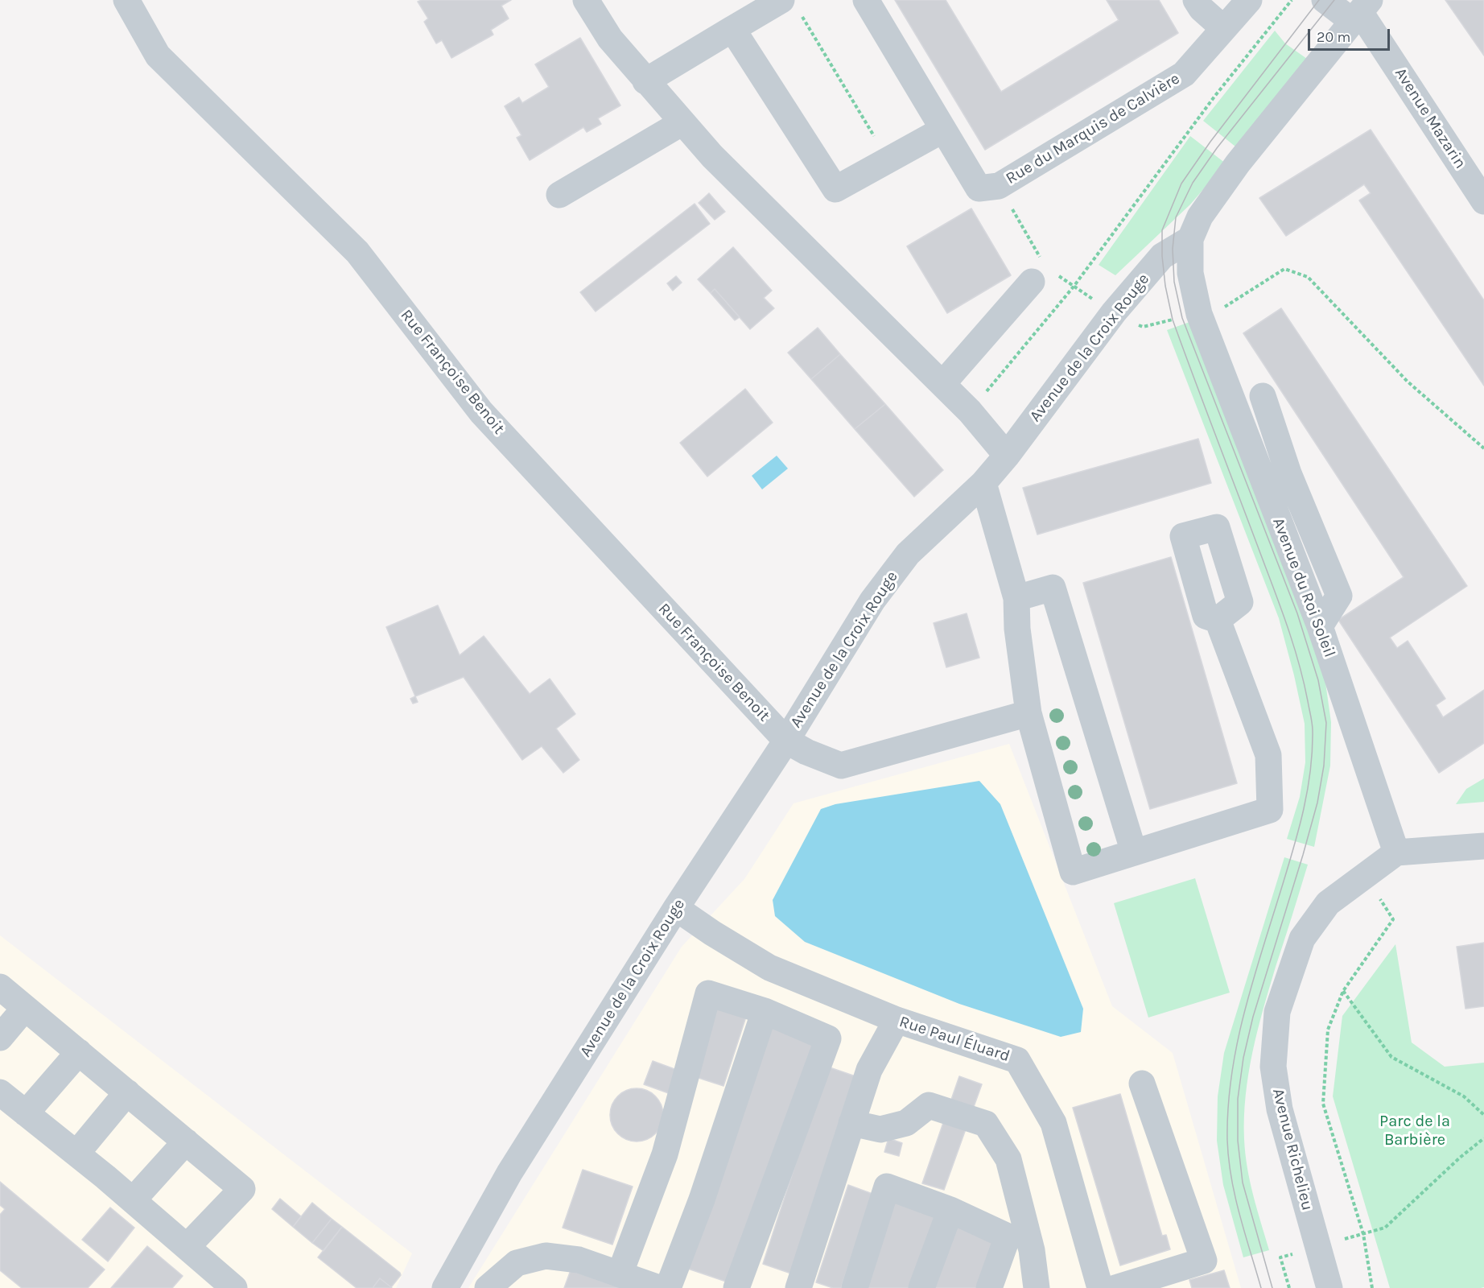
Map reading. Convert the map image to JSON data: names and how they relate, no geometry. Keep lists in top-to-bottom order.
{
  "streets": {
    "street": [
      "Avenue Mazarin",
      "Rue du Marquis de Calvière",
      "Avenue de la Croix Rouge",
      "Rue Françoise Benoit",
      "Avenue du Roi Soleil",
      "Rue Paul Éluard",
      "Avenue Richelieu"
    ]
  },
  "crossings": [
    ["Avenue de la Croix Rouge", "Rue Françoise Benoit"],
    ["Avenue de la Croix Rouge", "Avenue du Roi Soleil"],
    ["Avenue de la Croix Rouge", "Rue Paul Éluard"],
    ["Avenue du Roi Soleil", "Avenue Richelieu"]
  ],
  "parks": ["Parc de la Barbière"],
  "scale_bar": "20 m"
}
